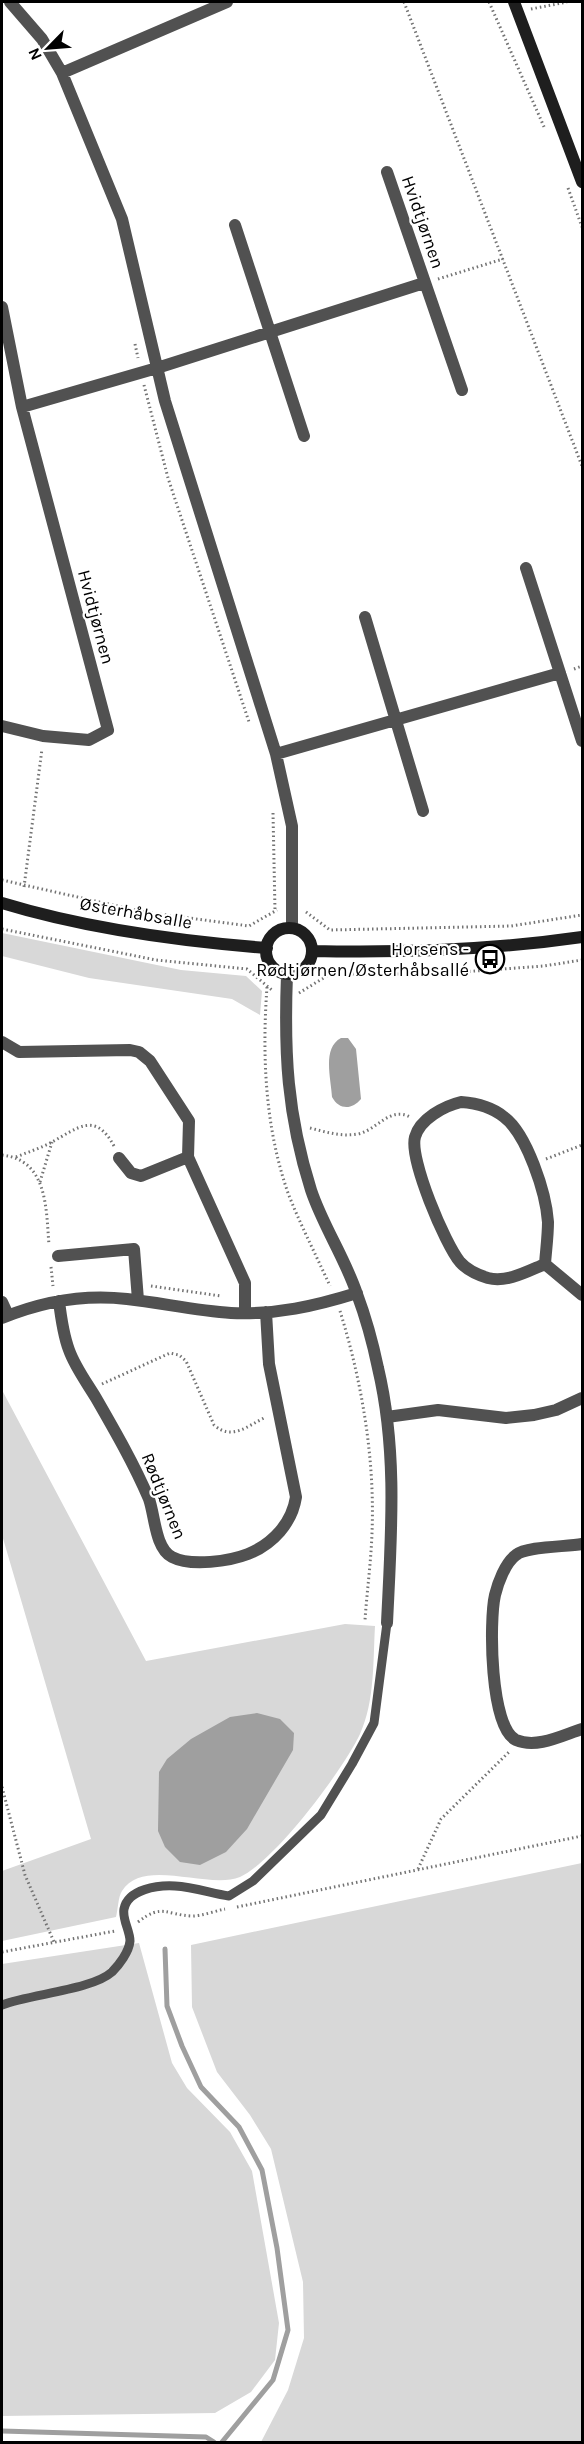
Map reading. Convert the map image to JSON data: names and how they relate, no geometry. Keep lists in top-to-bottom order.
{
  "streets": {
    "street": ["Hvidtjørnen", "Østerhåbsalle", "Rødtjørnen"]
  },
  "places": {
    "bus stop": ["Horsens - Rødtjørnen/Østerhåbsallé"]
  },
  "north": "bottom left"
}
